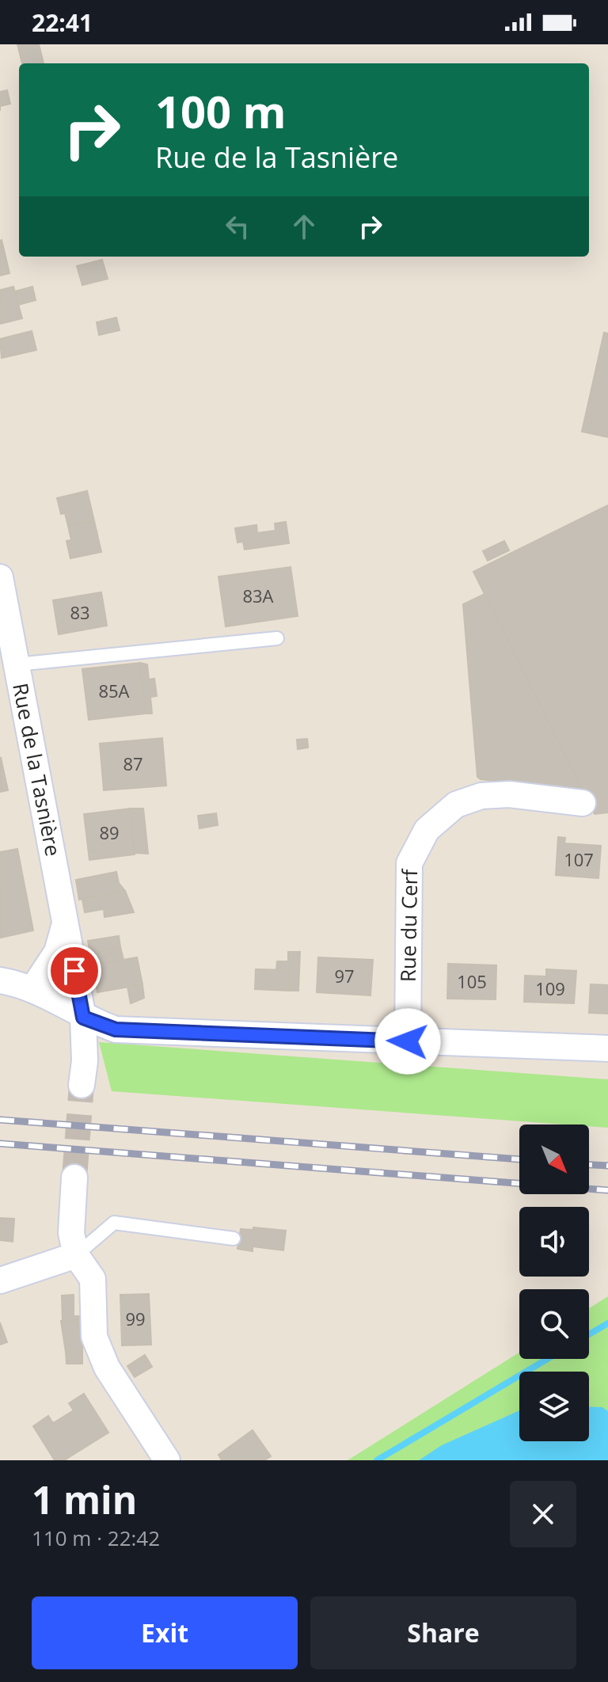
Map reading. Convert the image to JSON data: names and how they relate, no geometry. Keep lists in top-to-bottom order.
{
  "streets": {
    "street": ["Rue de la Tasnière", "Rue du Cerf"]
  },
  "house_numbers": [
    "83A",
    "83",
    "85A",
    "87",
    "89",
    "107",
    "97",
    "105",
    "109",
    "99"
  ],
  "north": "bottom right",
  "page": {
    "status": "22:41",
    "turn": ["100 m", "Rue de la Tasnière"],
    "heading": ["1 min", "110 m · 22:42"],
    "buttons": ["Exit", "Share"]
  }
}
